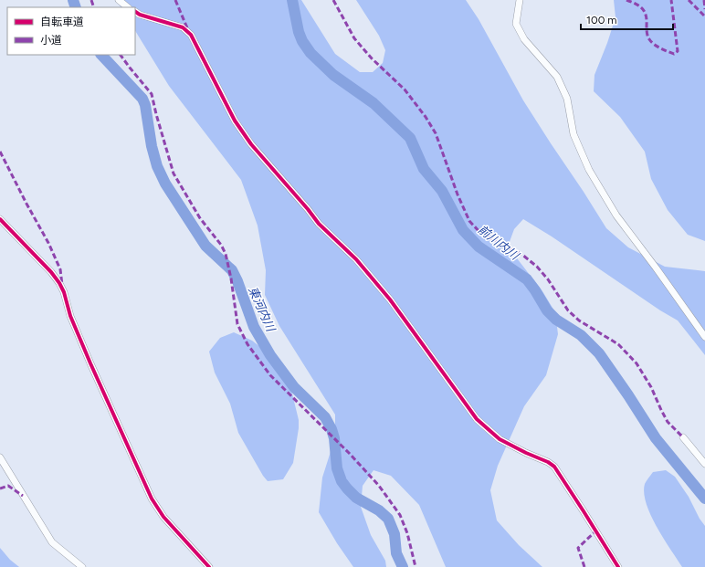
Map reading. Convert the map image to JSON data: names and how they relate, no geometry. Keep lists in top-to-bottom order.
{
  "water": ["前川内川", "東河内川"],
  "legend": ["自転車道", "小道"],
  "scale_bar": "100 m"
}
